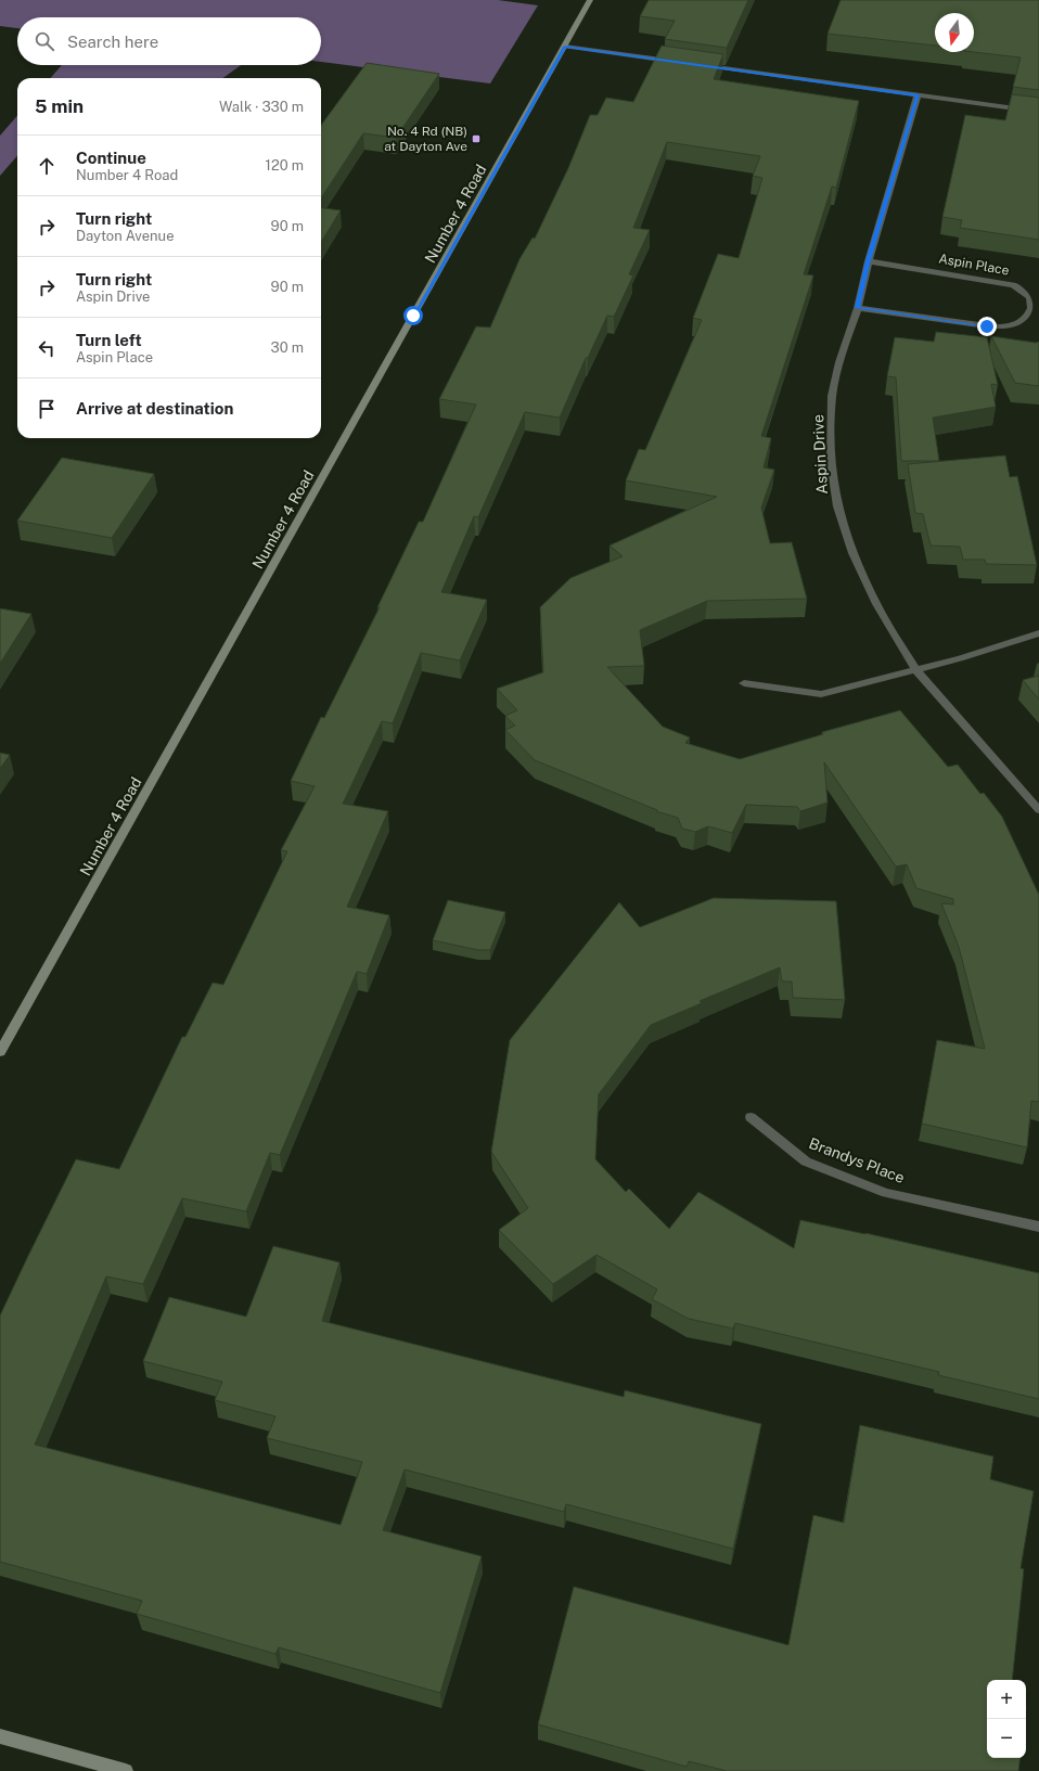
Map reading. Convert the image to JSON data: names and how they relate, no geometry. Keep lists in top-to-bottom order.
{
  "streets": {
    "main road": ["Number 4 Road"],
    "street": ["Aspin Place", "Aspin Drive", "Brandys Place"]
  },
  "crossings": [
    ["Aspin Place", "Aspin Drive"]
  ],
  "places": {
    "transit": ["No. 4 Rd (NB) at Dayton Ave"]
  },
  "north": "bottom",
  "page": {
    "search": "Search here",
    "heading": ["5 min", "Walk · 330 m"],
    "list": [
      ["Continue", "Number 4 Road", "120 m"],
      ["Turn right", "Dayton Avenue", "90 m"],
      ["Turn right", "Aspin Drive", "90 m"],
      ["Turn left", "Aspin Place", "30 m"],
      "Arrive at destination"
    ],
    "map_buttons": ["+", "−"]
  }
}
